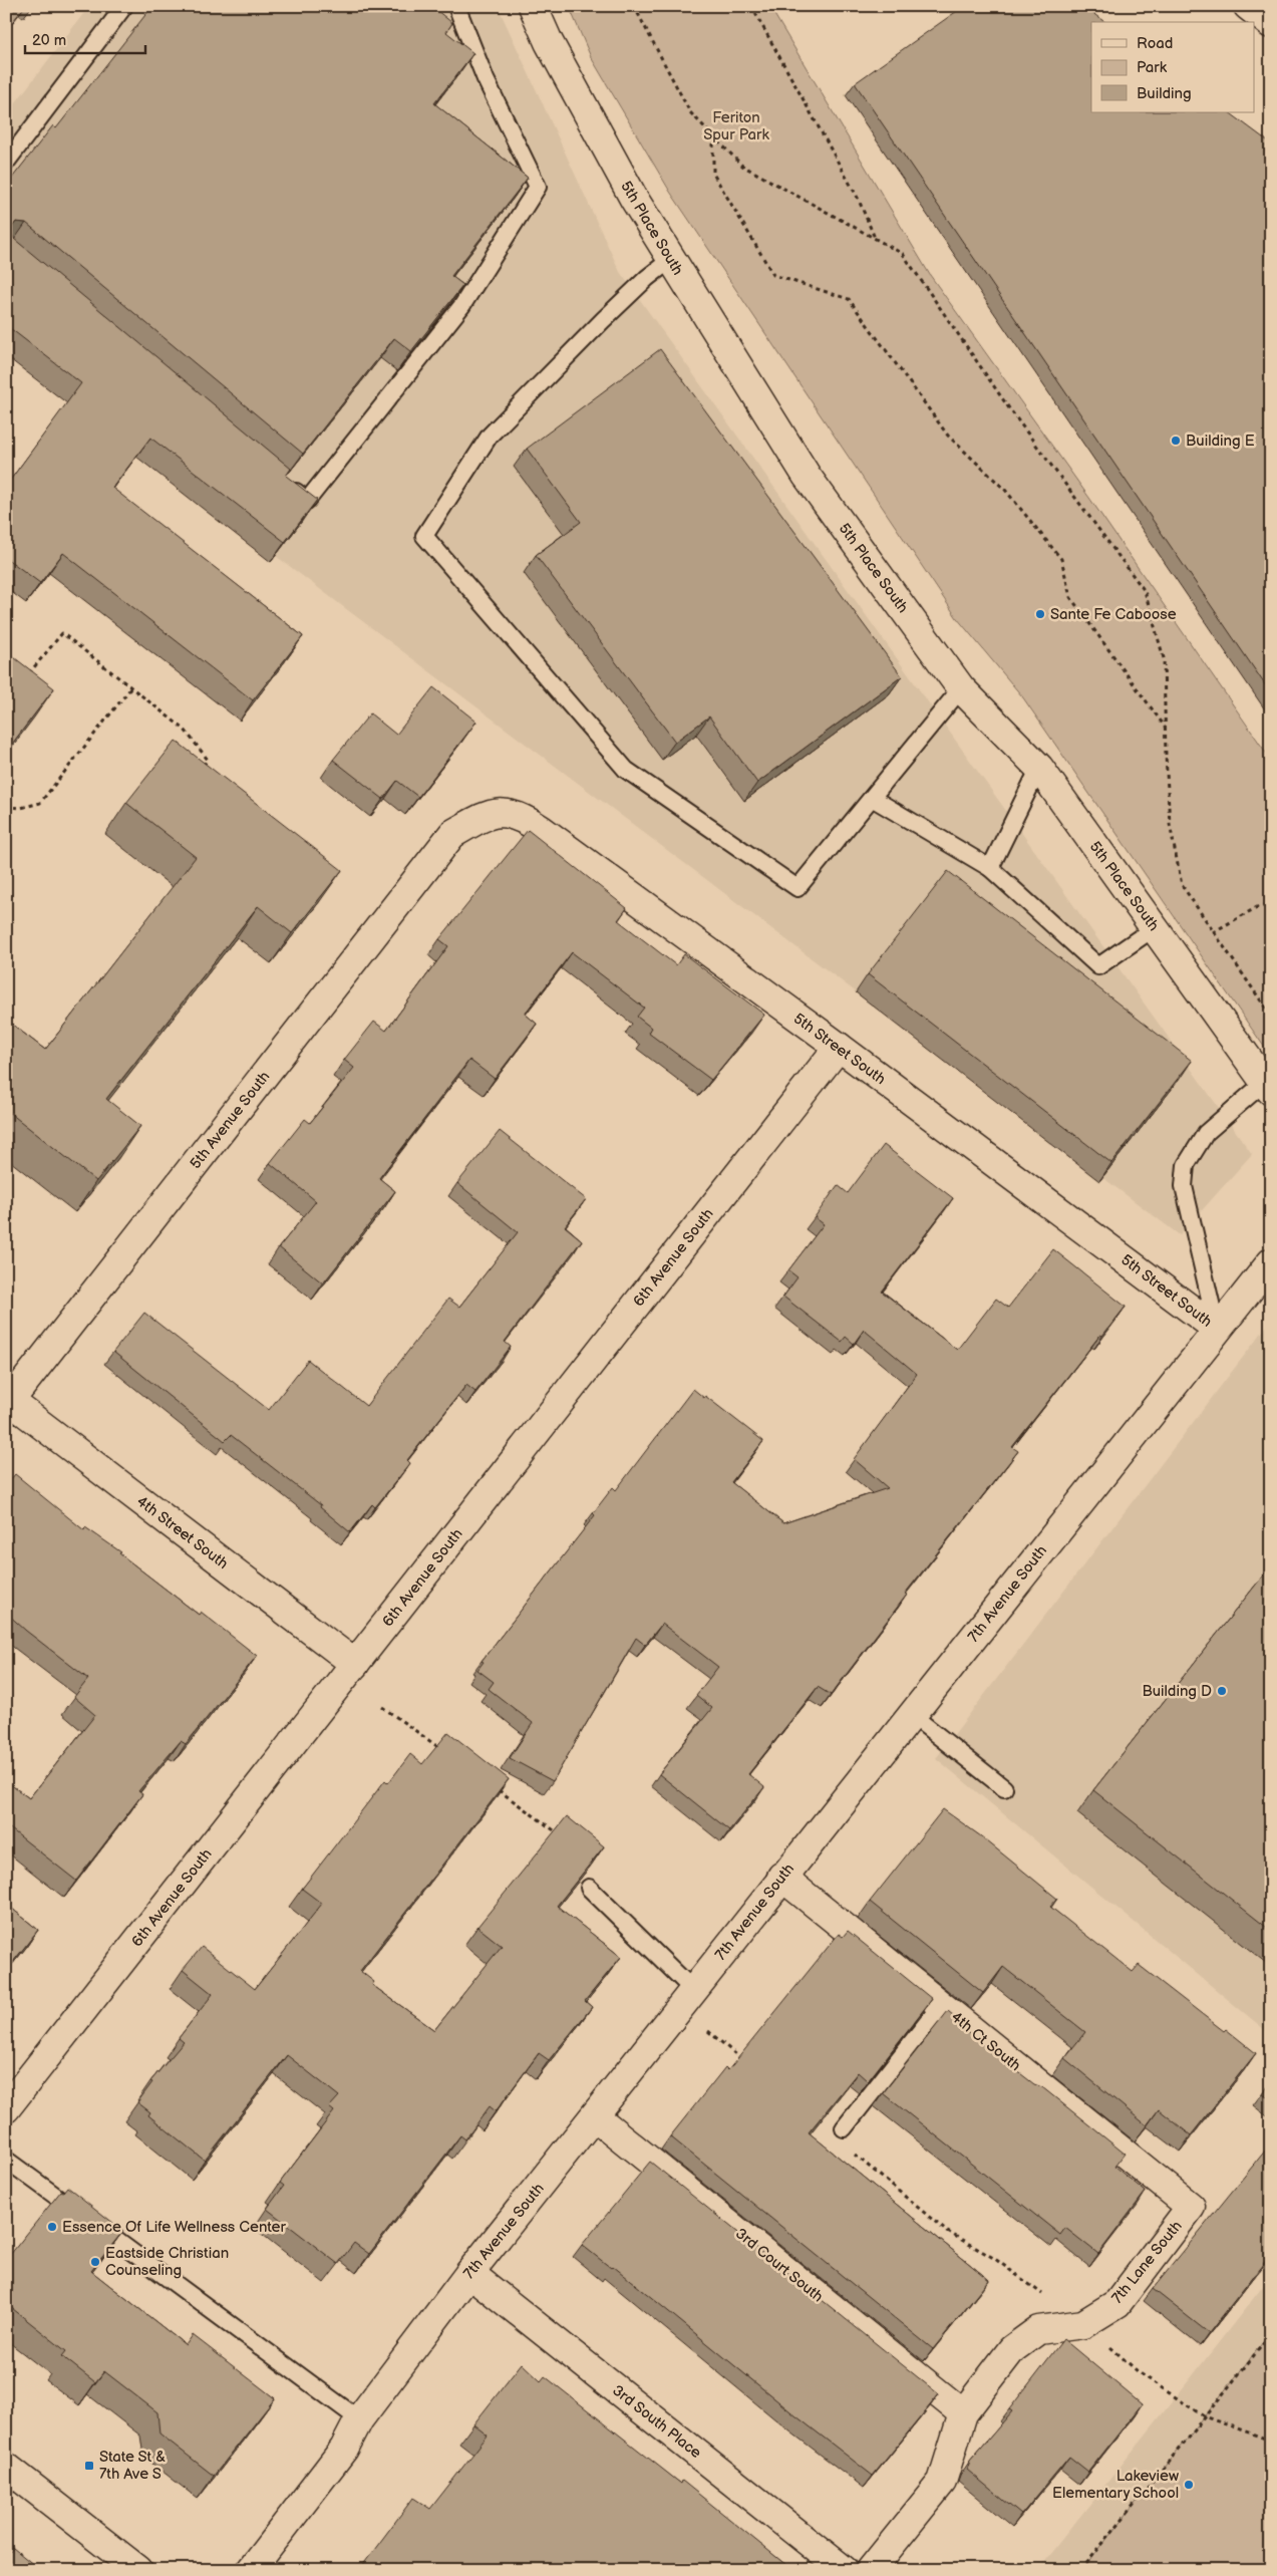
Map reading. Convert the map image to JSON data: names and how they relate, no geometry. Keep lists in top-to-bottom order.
{
  "streets": {
    "street": [
      "5th Place South",
      "5th Street South",
      "5th Avenue South",
      "6th Avenue South",
      "4th Street South",
      "7th Avenue South",
      "4th Ct South",
      "7th Lane South",
      "3rd Court South",
      "3rd South Place"
    ]
  },
  "crossings": [
    ["5th Street South", "5th Avenue South"],
    ["5th Street South", "6th Avenue South"],
    ["5th Street South", "7th Avenue South"],
    ["5th Avenue South", "4th Street South"],
    ["6th Avenue South", "4th Street South"],
    ["7th Avenue South", "4th Ct South"],
    ["7th Avenue South", "3rd Court South"],
    ["7th Avenue South", "3rd South Place"],
    ["4th Ct South", "7th Lane South"],
    ["7th Lane South", "3rd Court South"]
  ],
  "parks": ["Feriton Spur Park"],
  "places": {
    "other": [
      "Building E",
      "Sante Fe Caboose",
      "Building D",
      "Essence Of Life Wellness Center",
      "Eastside Christian Counseling",
      "Lakeview Elementary School"
    ],
    "transit": ["State St & 7th Ave S"]
  },
  "legend": ["Road", "Park", "Building"],
  "scale_bar": "20 m"
}
